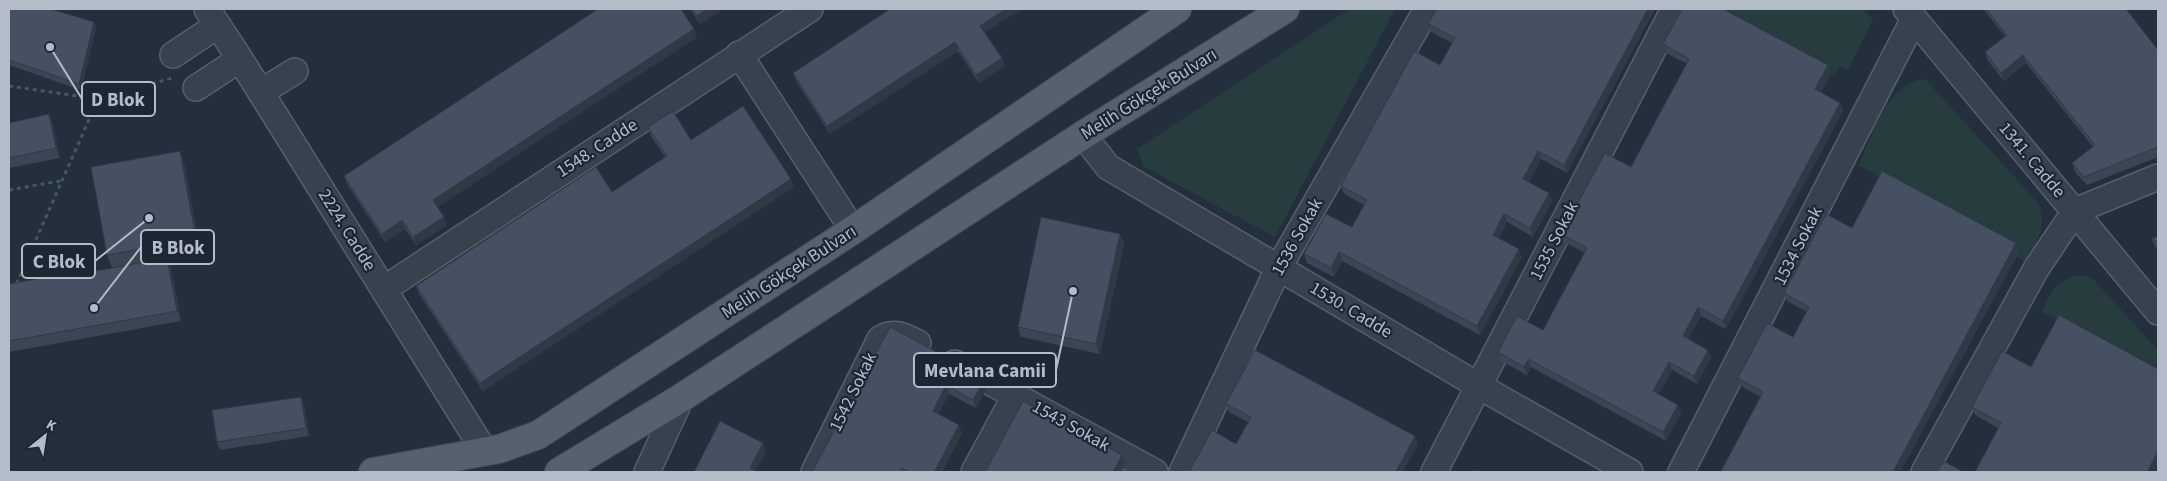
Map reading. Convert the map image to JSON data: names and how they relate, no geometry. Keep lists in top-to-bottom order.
{
  "streets": {
    "main road": ["Melih Gökçek Bulvarı"],
    "street": [
      "1548. Cadde",
      "1341. Cadde",
      "2224. Cadde",
      "1536 Sokak",
      "1535 Sokak",
      "1534 Sokak",
      "1530. Cadde",
      "1542 Sokak",
      "1543 Sokak"
    ]
  },
  "crossings": [
    ["Melih Gökçek Bulvarı", "2224. Cadde"],
    ["Melih Gökçek Bulvarı", "1530. Cadde"],
    ["1548. Cadde", "2224. Cadde"],
    ["1341. Cadde", "1534 Sokak"],
    ["1536 Sokak", "1530. Cadde"],
    ["1535 Sokak", "1530. Cadde"],
    ["1542 Sokak", "1543 Sokak"]
  ],
  "places": [
    "D Blok",
    "C Blok",
    "Mevlana Camii",
    "B Blok"
  ],
  "north": "top right"
}
